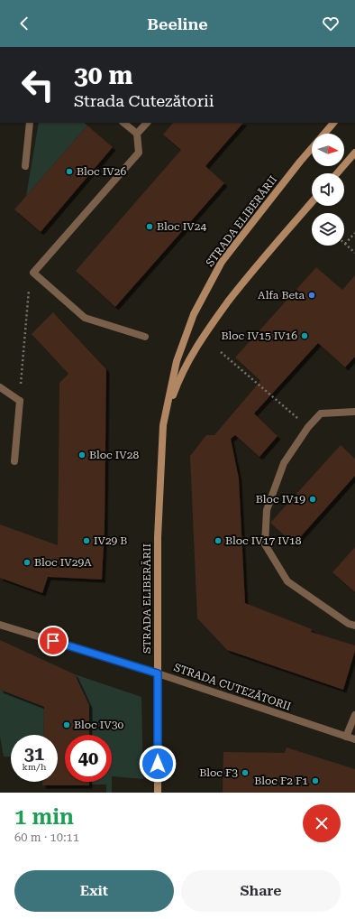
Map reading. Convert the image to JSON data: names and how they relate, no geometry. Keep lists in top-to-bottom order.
{
  "streets": {
    "street": ["STRADA ELIBERĂRII", "STRADA CUTEZĂTORII"]
  },
  "crossings": [
    ["STRADA ELIBERĂRII", "STRADA CUTEZĂTORII"]
  ],
  "places": [
    "Bloc IV26",
    "Bloc IV24",
    "Alfa Beta",
    "Bloc IV15 IV16",
    "Bloc IV28",
    "Bloc IV19",
    "IV29 B",
    "Bloc IV17 IV18",
    "Bloc IV29A",
    "Bloc IV30",
    "Bloc F3",
    "Bloc F2 F1"
  ],
  "north": "right",
  "page": {
    "header": "Beeline",
    "turn": ["30 m", "Strada Cutezătorii"],
    "speed": "31 km/h",
    "limit": "40",
    "heading": ["1 min", "60 m · 10:11"],
    "buttons": ["Exit", "Share"]
  }
}
